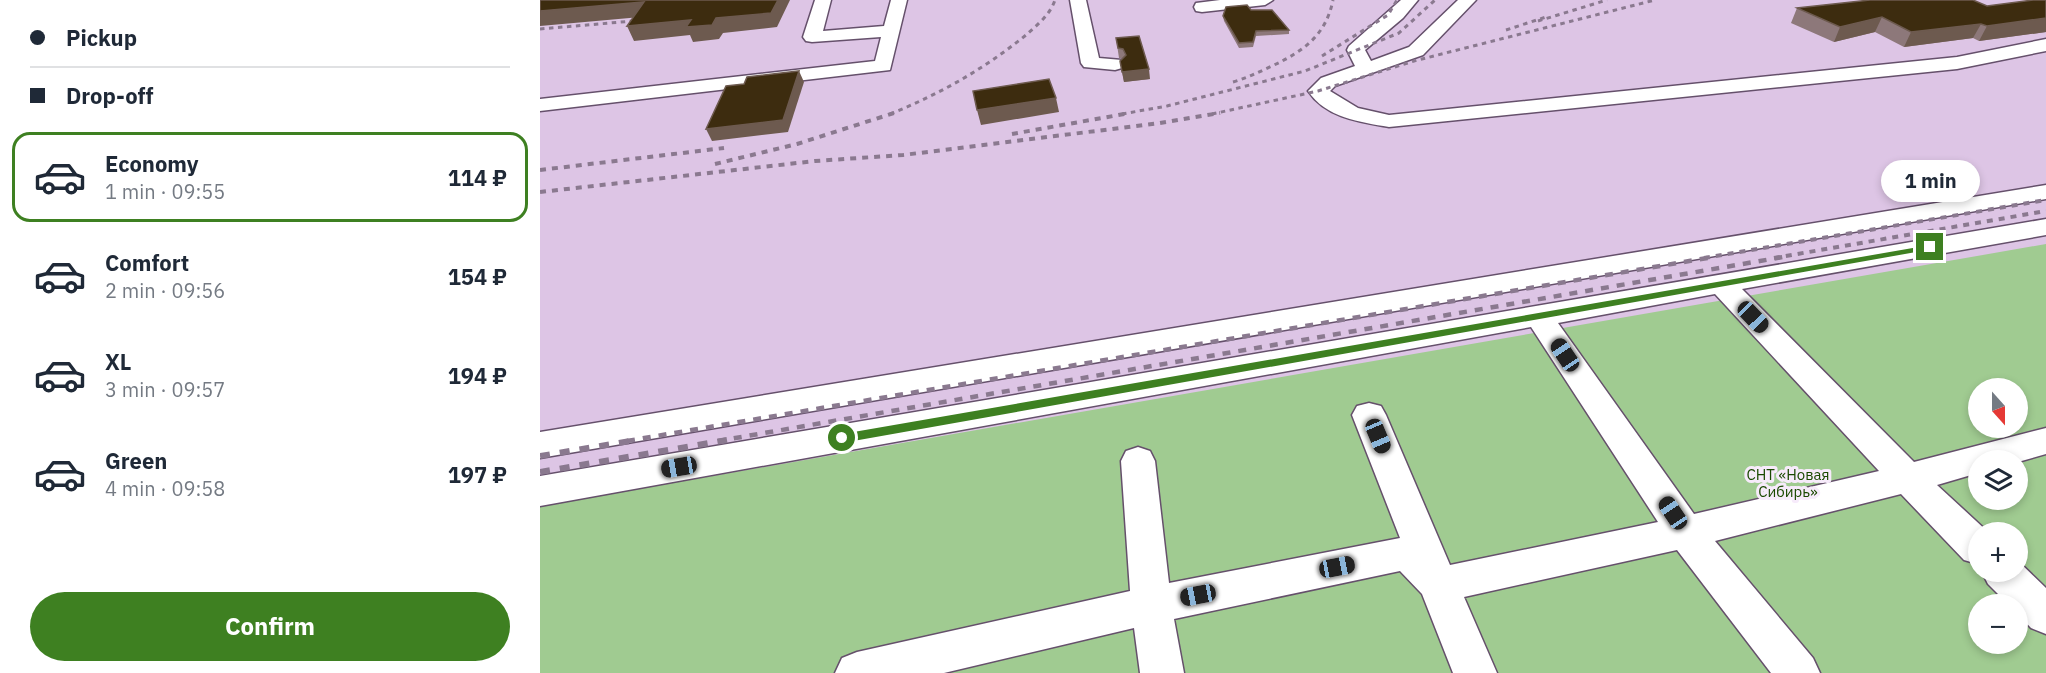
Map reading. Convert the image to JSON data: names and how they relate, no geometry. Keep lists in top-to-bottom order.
{
  "parks": ["СНТ «Новая Сибирь»"],
  "north": "bottom",
  "page": {
    "banner": ["Pickup", "Drop-off"],
    "list": [
      {
        "name": "Economy",
        "note": "1 min · 09:55",
        "value": "114 ₽"
      },
      {
        "name": "Comfort",
        "note": "2 min · 09:56",
        "value": "154 ₽"
      },
      {
        "name": "XL",
        "note": "3 min · 09:57",
        "value": "194 ₽"
      },
      {
        "name": "Green",
        "note": "4 min · 09:58",
        "value": "197 ₽"
      }
    ],
    "bubble": "1 min",
    "map_buttons": ["+", "−"],
    "buttons": "Confirm"
  }
}
